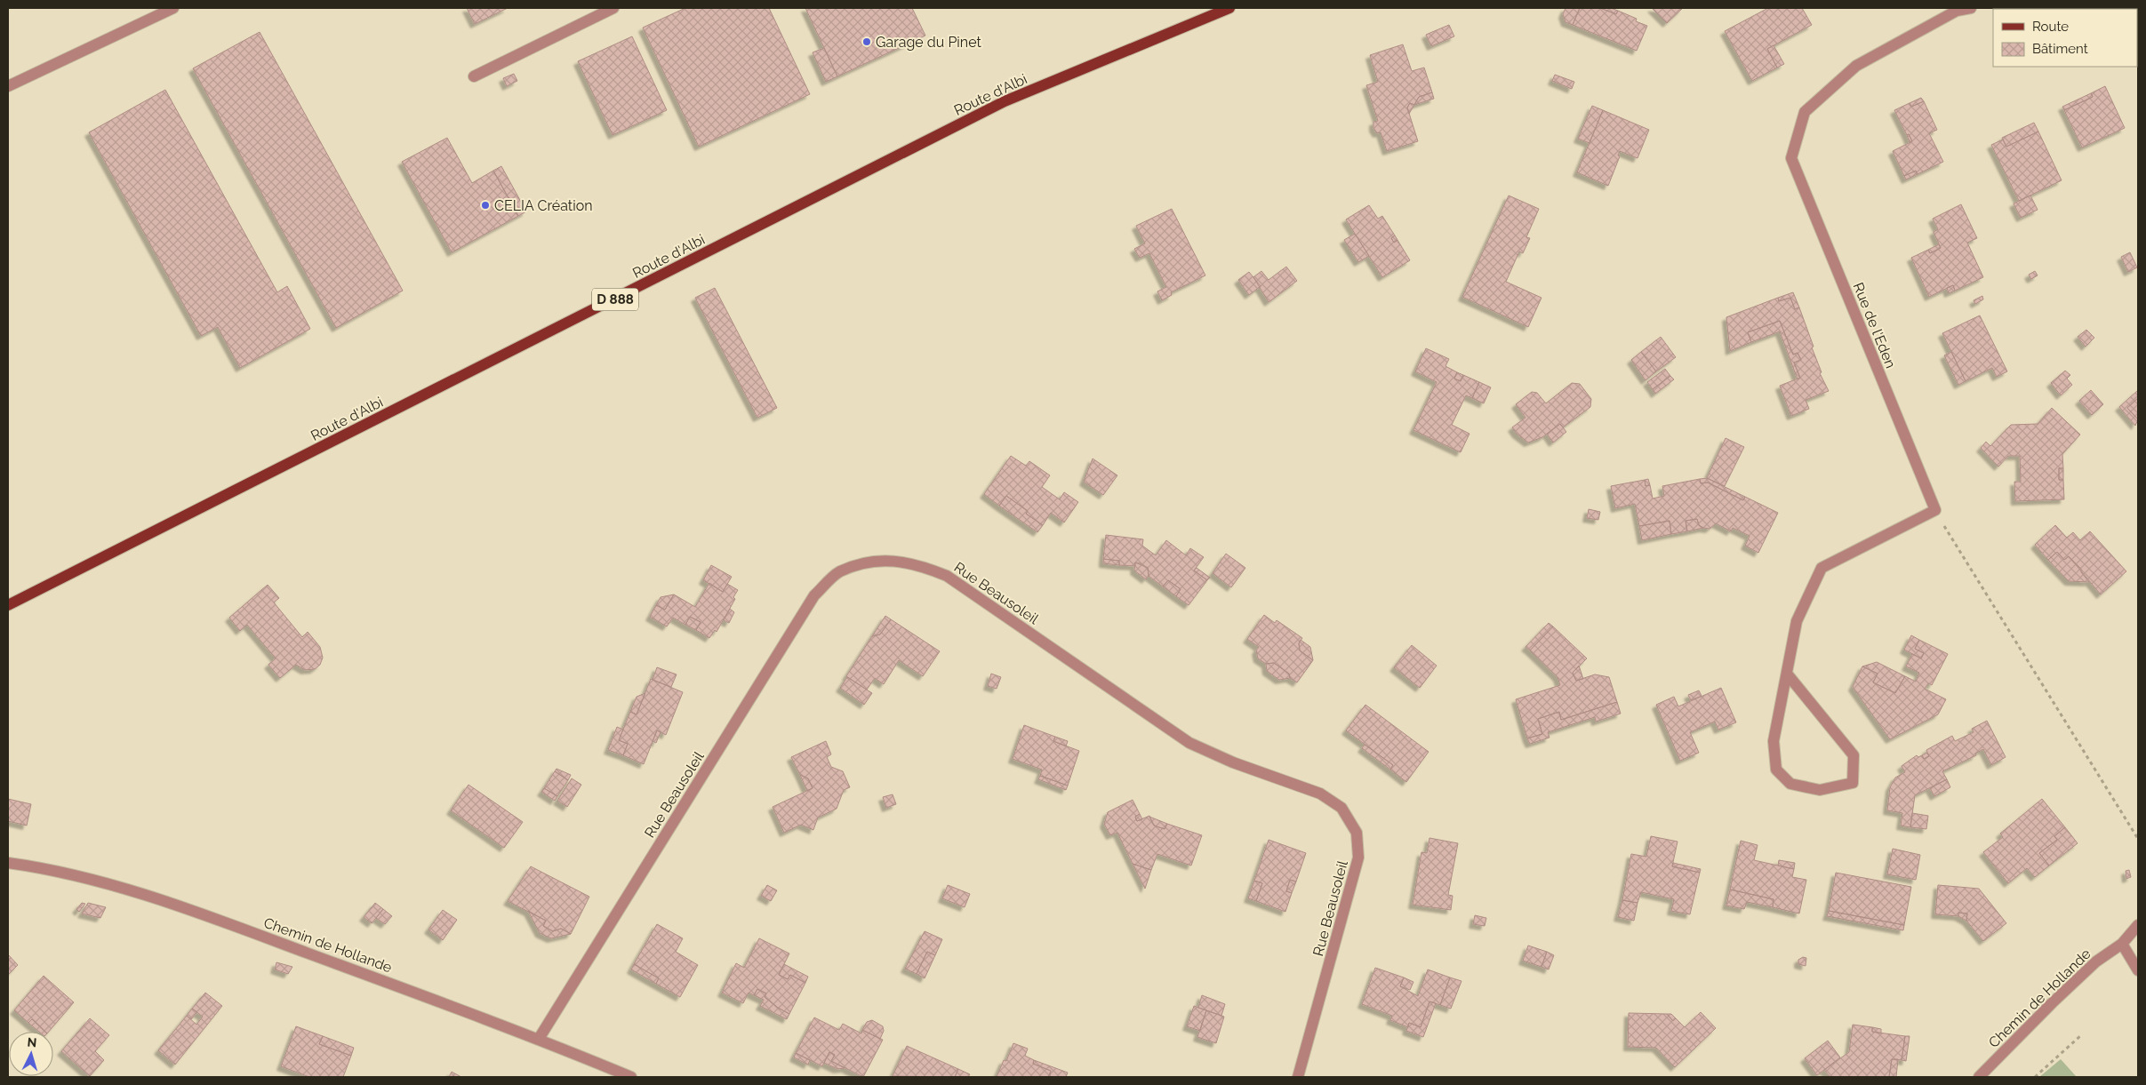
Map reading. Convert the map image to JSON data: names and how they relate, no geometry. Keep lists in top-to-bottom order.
{
  "streets": {
    "main road": ["Route d'Albi", "D 888"],
    "street": ["Rue de l'Eden", "Rue Beausoleil", "Chemin de Hollande"]
  },
  "crossings": [
    ["Rue Beausoleil", "Chemin de Hollande"]
  ],
  "places": ["Garage du Pinet", "CELIA Création"],
  "legend": ["Route", "Bâtiment"],
  "north": "top"
}
